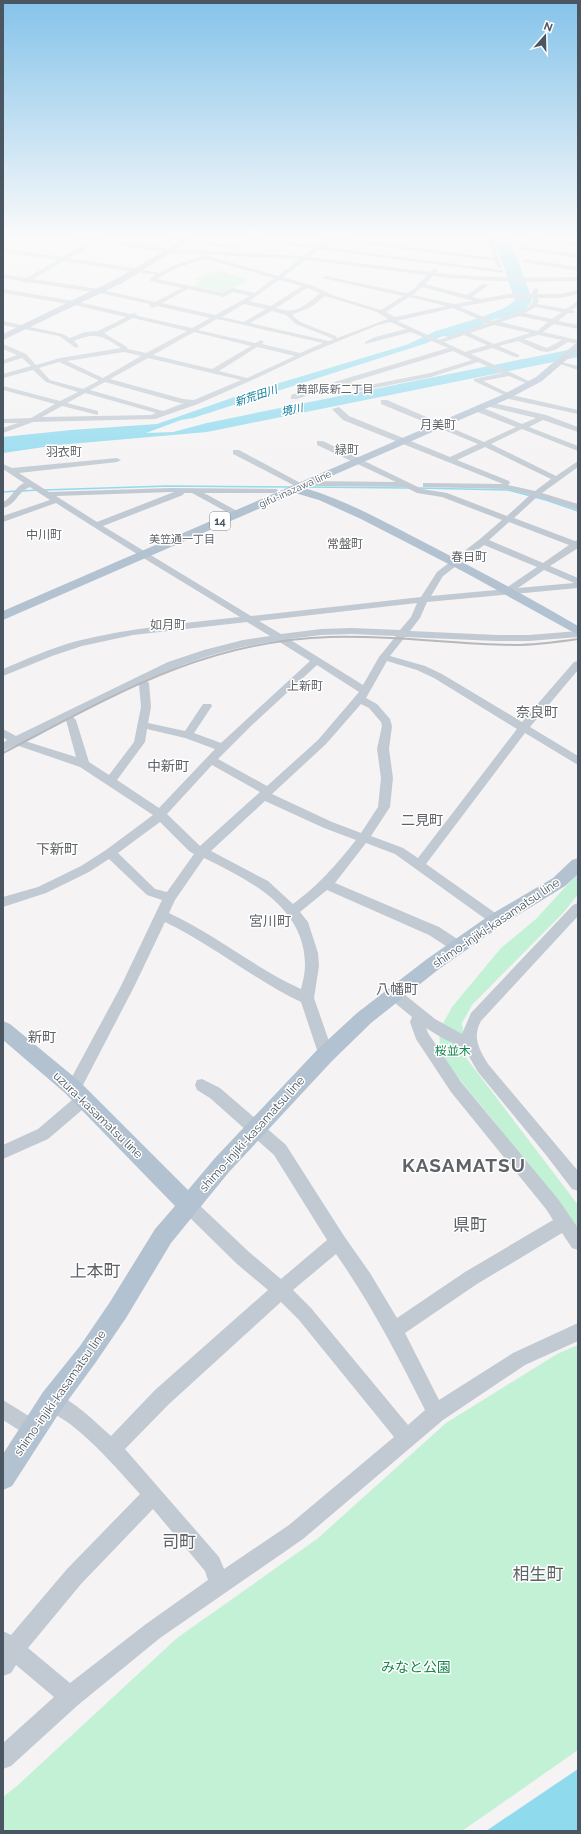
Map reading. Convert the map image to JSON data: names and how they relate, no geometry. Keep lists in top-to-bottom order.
{
  "streets": {
    "main road": [
      "gifu-inazawa line",
      "14",
      "shimo-injiki-kasamatsu line",
      "uzura-kasamatsu line"
    ]
  },
  "crossings": [
    ["shimo-injiki-kasamatsu line", "uzura-kasamatsu line"]
  ],
  "districts": [
    "茜部辰新二丁目",
    "月美町",
    "緑町",
    "羽衣町",
    "中川町",
    "美笠通一丁目",
    "常盤町",
    "春日町",
    "如月町",
    "上新町",
    "奈良町",
    "中新町",
    "二見町",
    "下新町",
    "宮川町",
    "八幡町",
    "新町",
    "KASAMATSU",
    "県町",
    "上本町",
    "司町",
    "相生町"
  ],
  "water": ["新荒田川", "境川"],
  "parks": ["桜並木", "みなと公園"],
  "north": "top"
}
